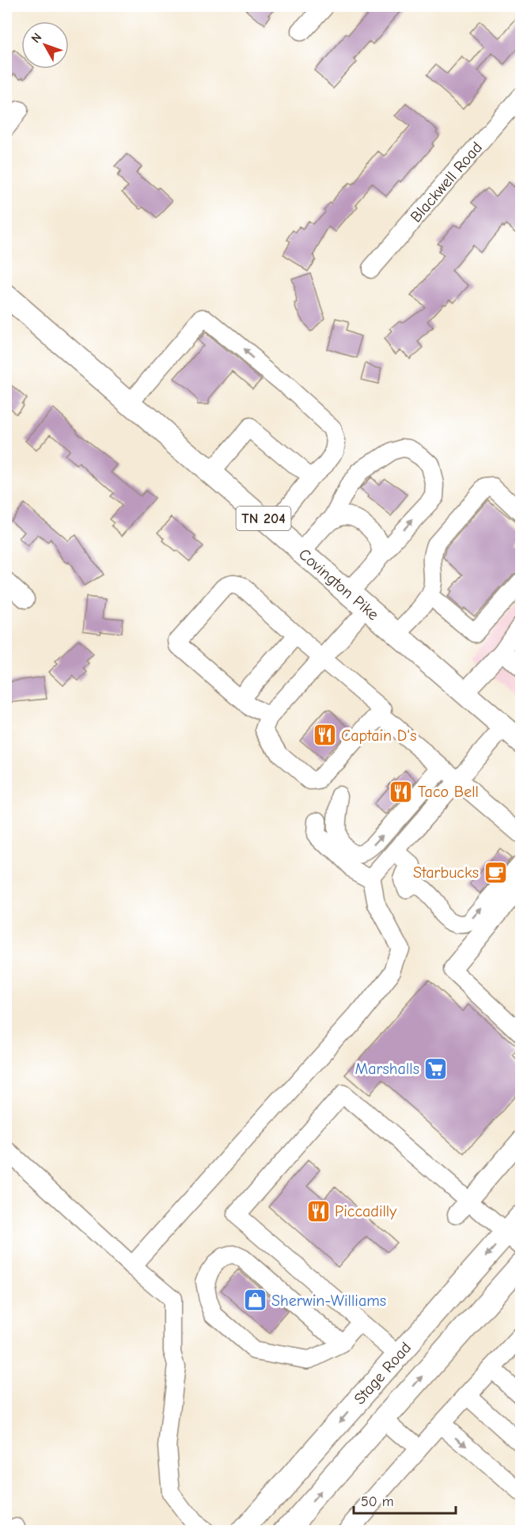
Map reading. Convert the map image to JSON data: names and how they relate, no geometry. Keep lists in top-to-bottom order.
{
  "streets": {
    "main road": ["TN 204", "Covington Pike", "Stage Road"],
    "street": ["Blackwell Road"]
  },
  "places": {
    "restaurant": ["Captain D's", "Taco Bell", "Piccadilly"],
    "cafe": ["Starbucks"],
    "supermarket": ["Marshalls"],
    "shop": ["Sherwin-Williams"]
  },
  "scale_bar": "50 m",
  "north": "top left"
}
